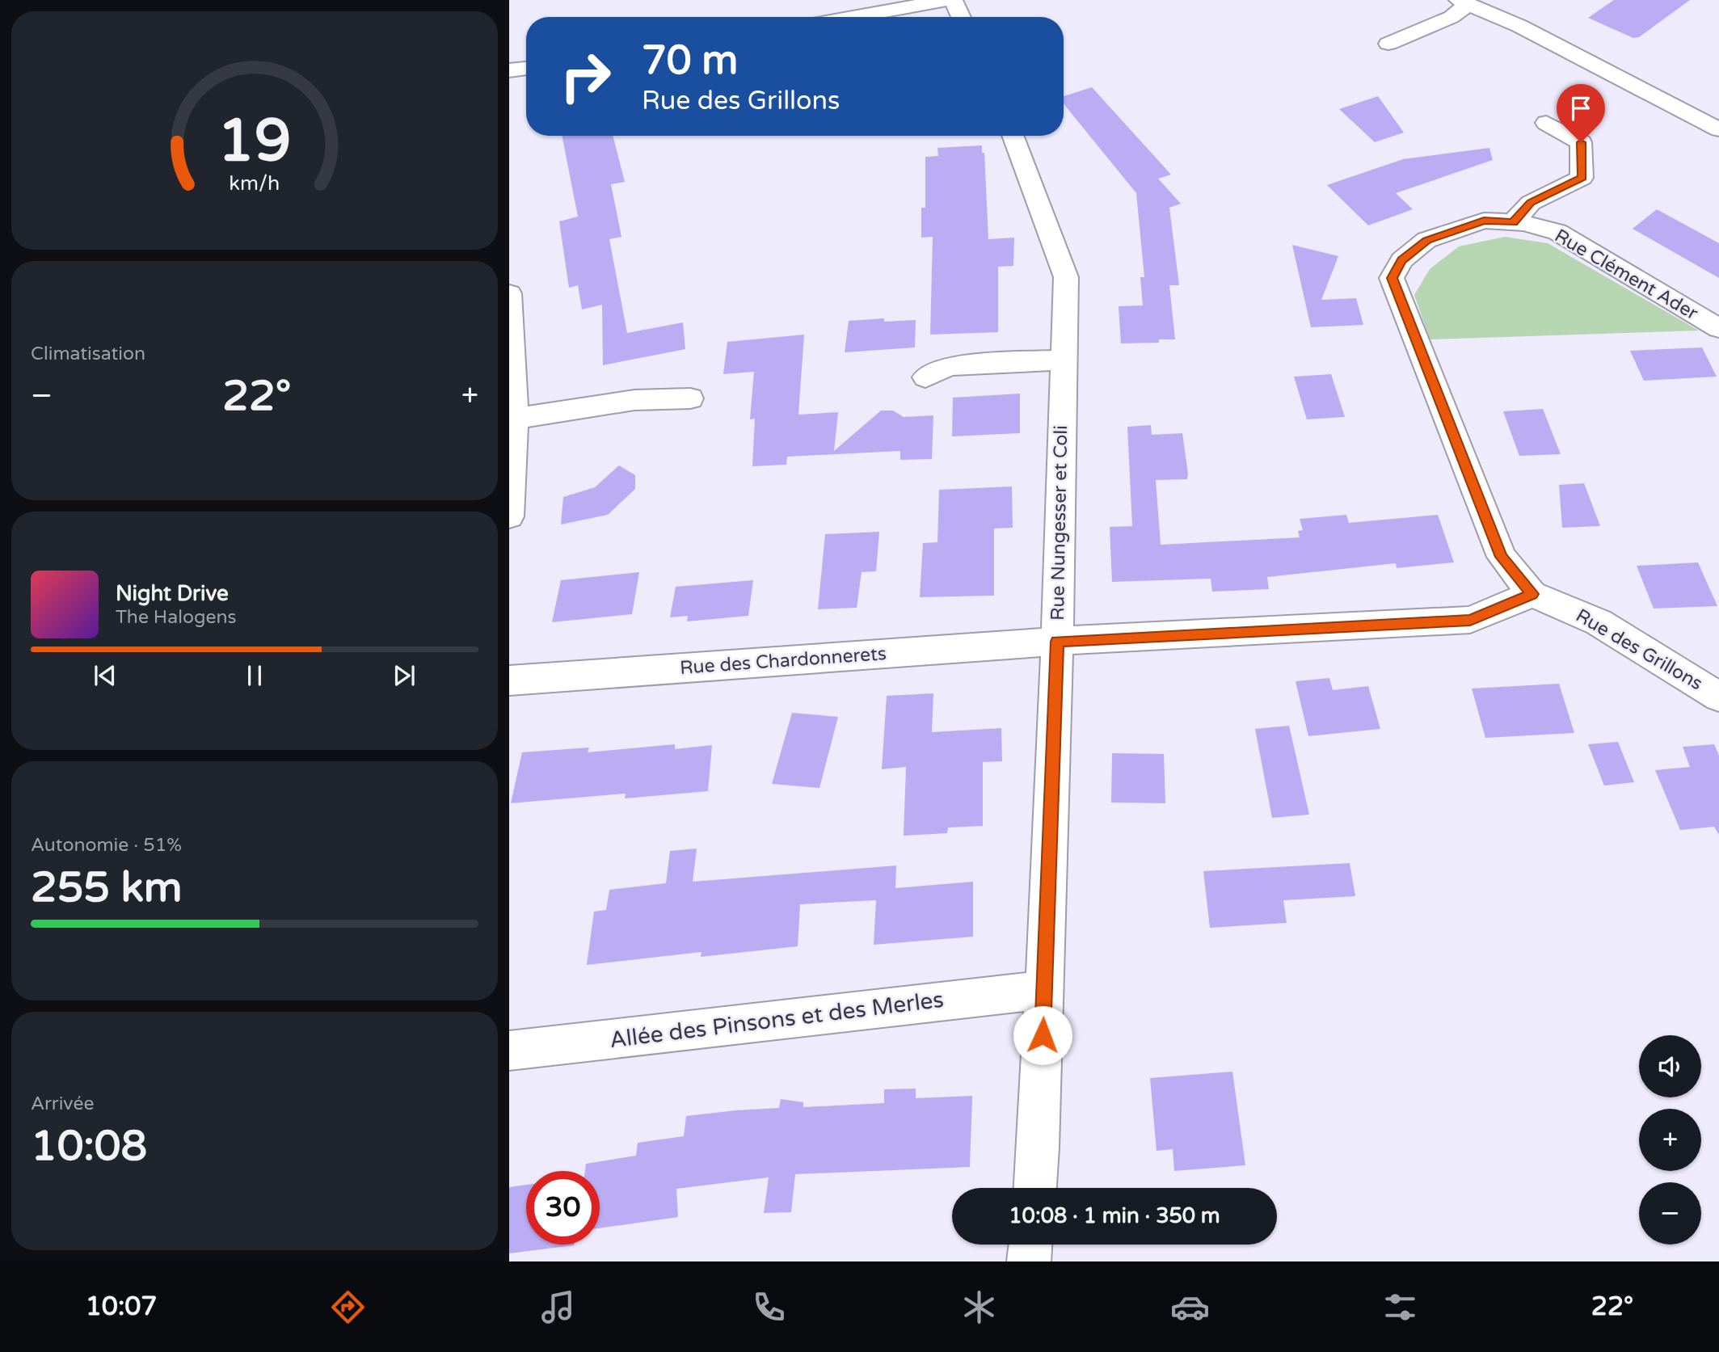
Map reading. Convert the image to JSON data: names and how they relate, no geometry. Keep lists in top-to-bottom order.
{
  "streets": {
    "street": [
      "Rue Clément Ader",
      "Rue Nungesser et Coli",
      "Rue des Grillons",
      "Rue des Chardonnerets",
      "Allée des Pinsons et des Merles"
    ]
  },
  "crossings": [
    ["Rue Clément Ader", "Rue des Grillons"],
    ["Rue Nungesser et Coli", "Rue des Chardonnerets"],
    ["Rue Nungesser et Coli", "Allée des Pinsons et des Merles"]
  ],
  "page": {
    "turn": ["70 m", "Rue des Grillons"],
    "tile": [
      "Climatisation",
      ["Autonomie · 51%", "255 km"],
      ["Arrivée", "10:08"]
    ],
    "heat": ["−", "22°", "+"],
    "song": ["Night Drive", "The Halogens"],
    "map_buttons": ["+", "−"],
    "limit": "30",
    "trip": "10:08 · 1 min · 350 m",
    "tabs": ["10:07", "22°"],
    "gauge": ["19", "km/h"]
  }
}
